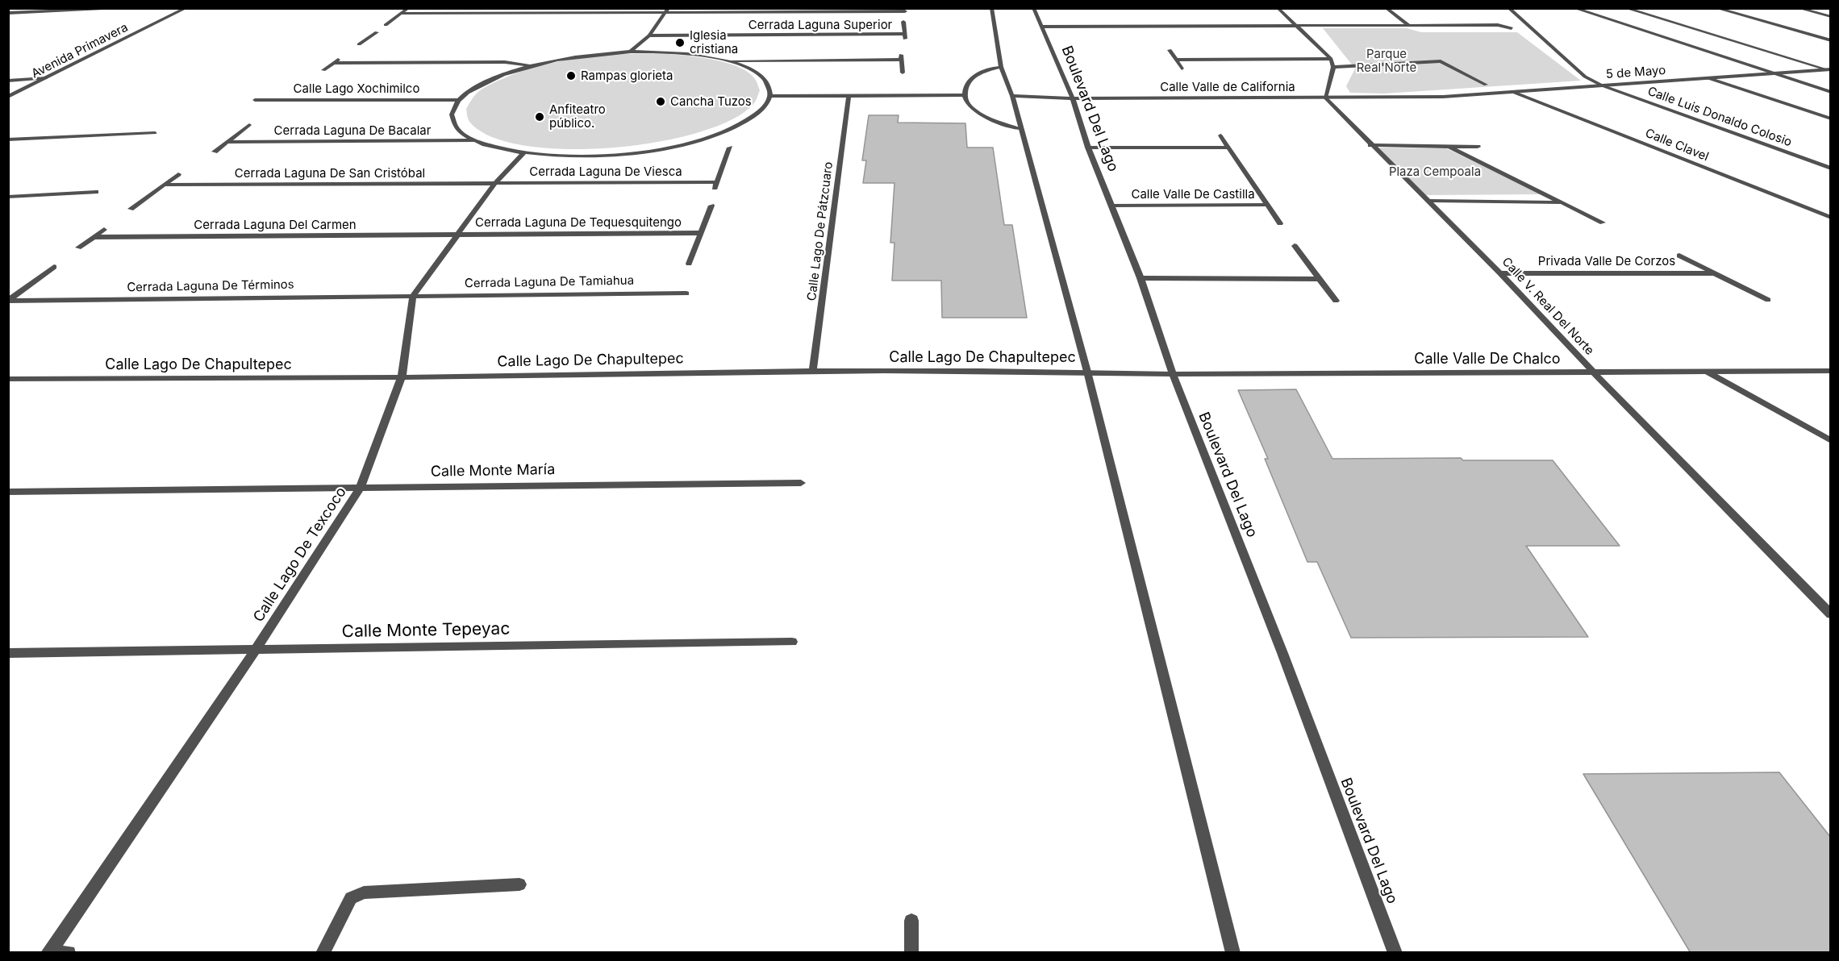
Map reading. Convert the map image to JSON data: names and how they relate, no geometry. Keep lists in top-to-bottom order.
{
  "streets": {
    "street": [
      "Cerrada Laguna Superior",
      "Avenida Primavera",
      "5 de Mayo",
      "Calle Valle de California",
      "Calle Lago Xochimilco",
      "Boulevard Del Lago",
      "Calle Luis Donaldo Colosio",
      "Cerrada Laguna De Bacalar",
      "Calle Clavel",
      "Cerrada Laguna De Viesca",
      "Cerrada Laguna De San Cristóbal",
      "Calle Valle De Castilla",
      "Cerrada Laguna De Tequesquitengo",
      "Cerrada Laguna Del Carmen",
      "Calle Lago De Pátzcuaro",
      "Privada Valle De Corzos",
      "Cerrada Laguna De Tamiahua",
      "Cerrada Laguna De Términos",
      "Calle V. Real Del Norte",
      "Calle Lago De Chapultepec",
      "Calle Valle De Chalco",
      "Calle Monte María",
      "Calle Lago De Texcoco",
      "Calle Monte Tepeyac"
    ]
  },
  "crossings": [
    ["5 de Mayo", "Calle Valle de California"],
    ["5 de Mayo", "Calle Luis Donaldo Colosio"],
    ["5 de Mayo", "Calle Clavel"],
    ["Calle Valle de California", "Boulevard Del Lago"],
    ["Calle Valle de California", "Calle V. Real Del Norte"],
    ["Boulevard Del Lago", "Calle Valle De Castilla"],
    ["Boulevard Del Lago", "Calle Lago De Chapultepec"],
    ["Boulevard Del Lago", "Calle Valle De Chalco"],
    ["Cerrada Laguna De Viesca", "Cerrada Laguna De San Cristóbal"],
    ["Cerrada Laguna De Viesca", "Calle Lago De Texcoco"],
    ["Cerrada Laguna De San Cristóbal", "Calle Lago De Texcoco"],
    ["Cerrada Laguna De Tequesquitengo", "Cerrada Laguna Del Carmen"],
    ["Cerrada Laguna De Tequesquitengo", "Calle Lago De Texcoco"],
    ["Cerrada Laguna Del Carmen", "Calle Lago De Texcoco"],
    ["Calle Lago De Pátzcuaro", "Calle Lago De Chapultepec"],
    ["Privada Valle De Corzos", "Calle V. Real Del Norte"],
    ["Cerrada Laguna De Tamiahua", "Cerrada Laguna De Términos"],
    ["Cerrada Laguna De Tamiahua", "Calle Lago De Texcoco"],
    ["Cerrada Laguna De Términos", "Calle Lago De Texcoco"],
    ["Calle V. Real Del Norte", "Calle Valle De Chalco"],
    ["Calle Lago De Chapultepec", "Calle Valle De Chalco"],
    ["Calle Lago De Chapultepec", "Calle Lago De Texcoco"],
    ["Calle Monte María", "Calle Lago De Texcoco"],
    ["Calle Lago De Texcoco", "Calle Monte Tepeyac"]
  ],
  "parks": ["Parque Real Norte", "Plaza Cempoala"],
  "places": [
    "Iglesia cristiana",
    "Rampas glorieta",
    "Cancha Tuzos",
    "Anfiteatro público."
  ]
}
